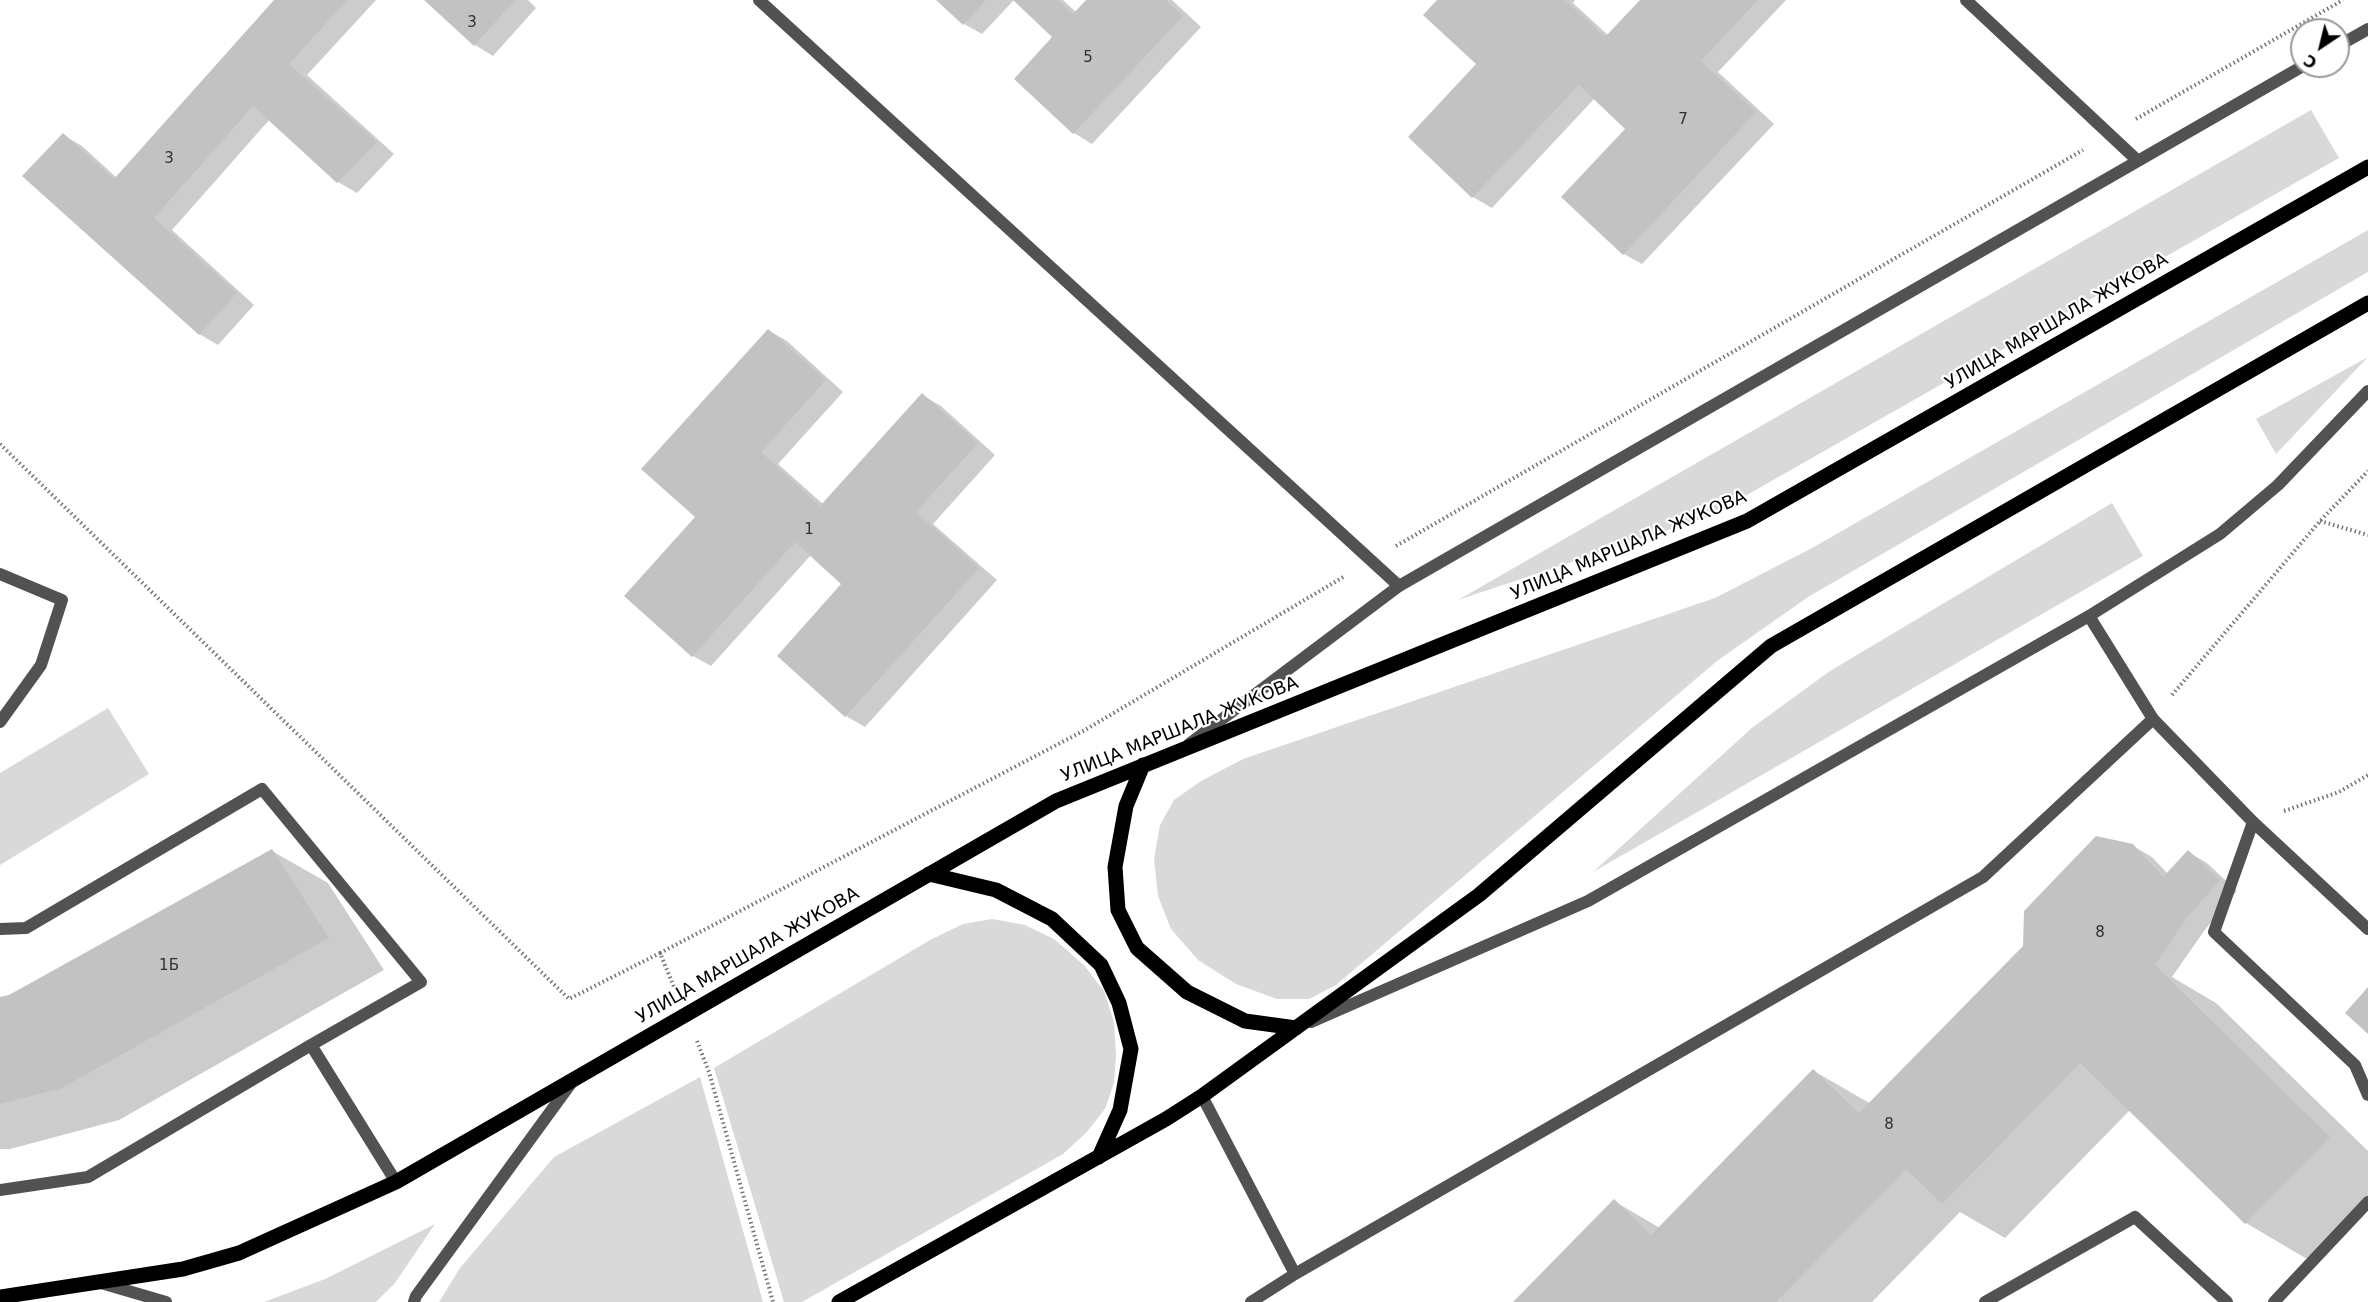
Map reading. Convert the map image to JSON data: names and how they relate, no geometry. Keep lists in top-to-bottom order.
{
  "streets": {
    "main road": ["УЛИЦА МАРШАЛА ЖУКОВА"]
  },
  "house_numbers": [
    "3",
    "5",
    "7",
    "3",
    "1",
    "8",
    "1Б",
    "8"
  ],
  "north": "bottom left"
}
